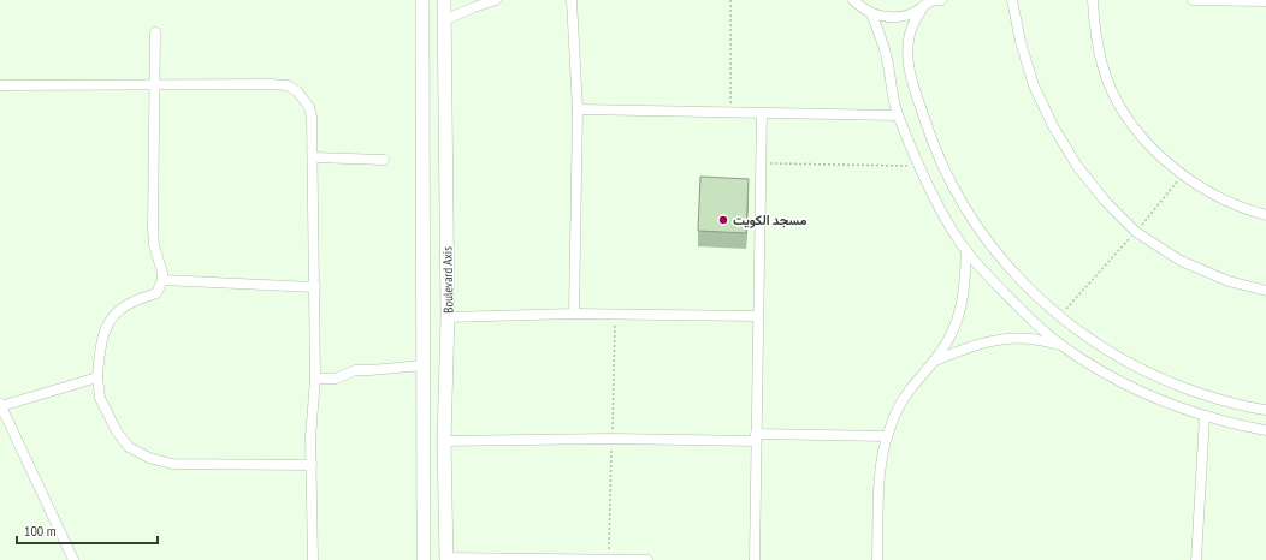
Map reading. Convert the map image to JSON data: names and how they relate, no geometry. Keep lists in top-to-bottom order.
{
  "streets": {
    "street": ["Boulevard Axis"]
  },
  "places": ["مسجد الكويت"],
  "scale_bar": "100 m"
}
